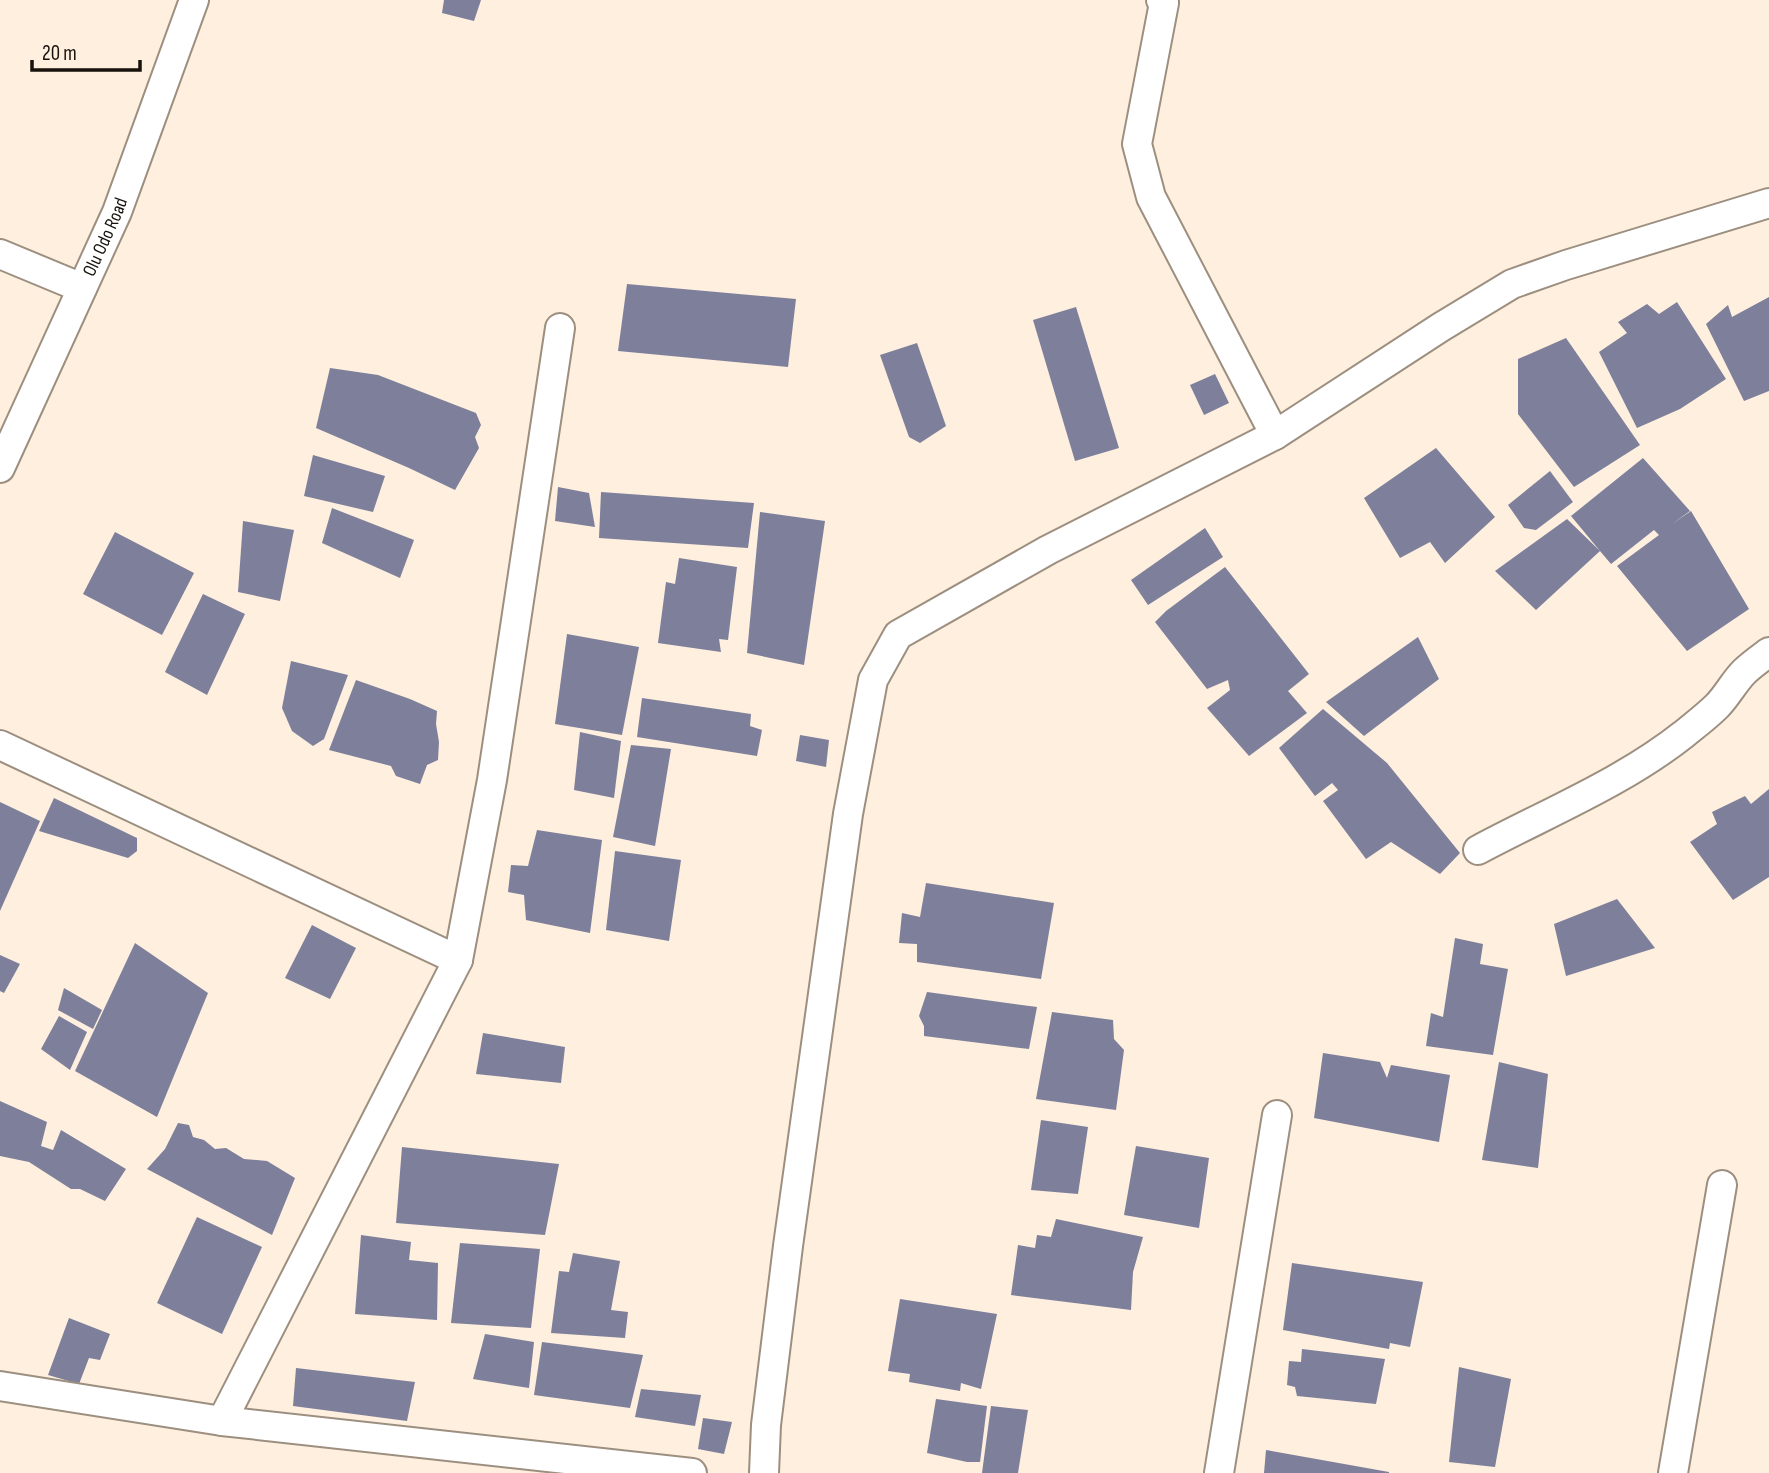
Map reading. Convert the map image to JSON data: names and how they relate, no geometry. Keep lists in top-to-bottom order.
{
  "streets": {
    "street": ["Olu Odo Road"]
  },
  "scale_bar": "20 m"
}
